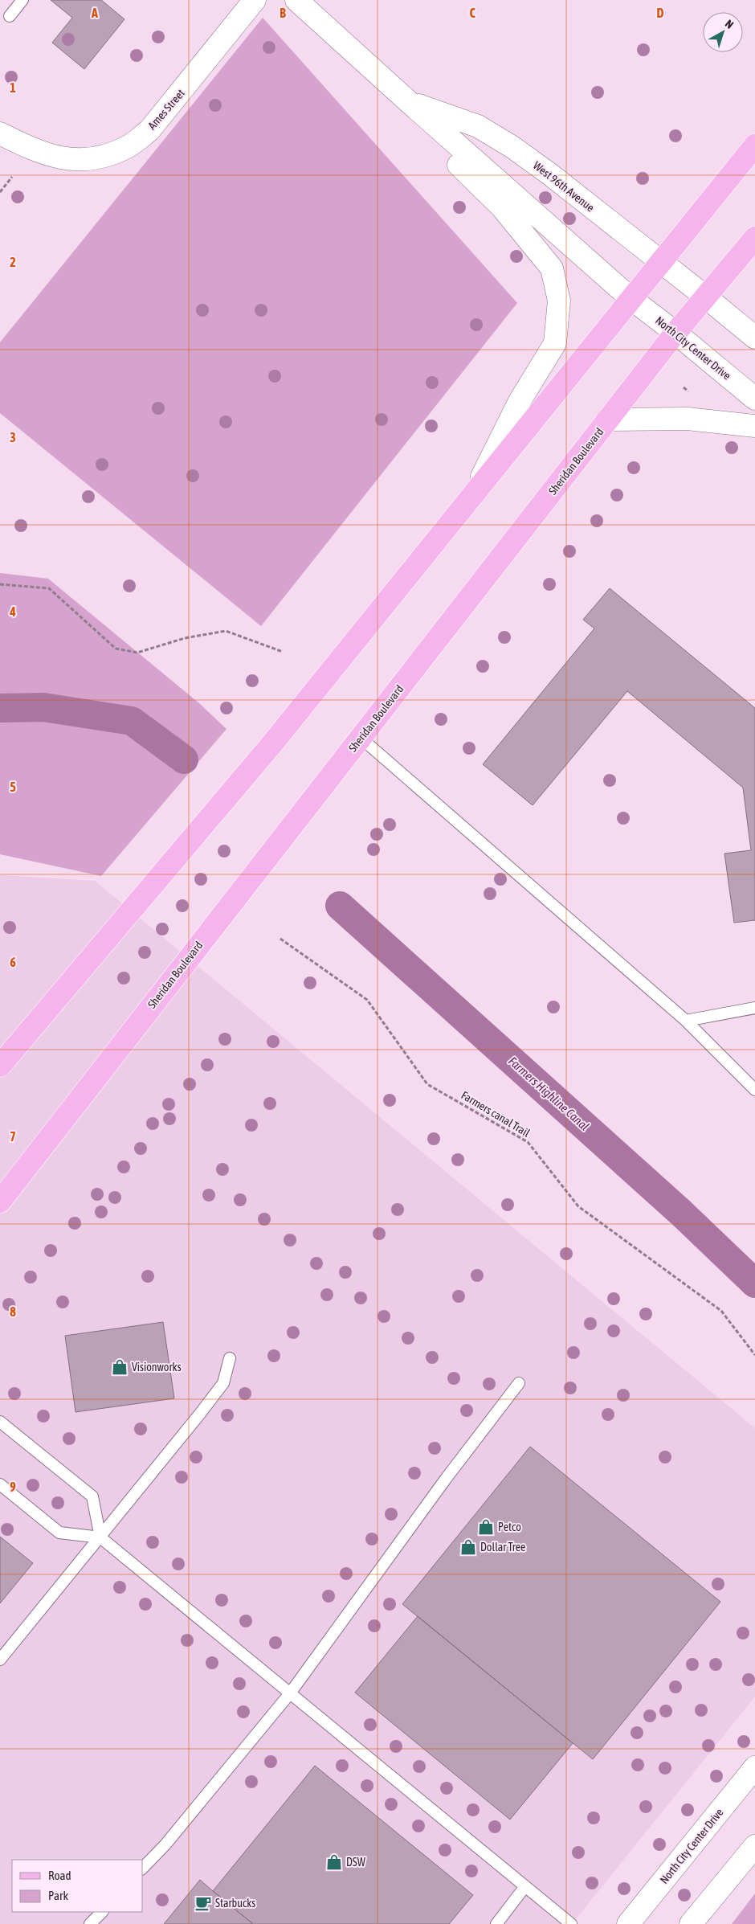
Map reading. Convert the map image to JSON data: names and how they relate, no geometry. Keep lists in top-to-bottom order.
{
  "streets": {
    "main road": ["Sheridan Boulevard"],
    "street": ["Ames Street", "West 96th Avenue", "North City Center Drive"],
    "path": ["Farmers canal Trail"]
  },
  "crossings": [
    ["West 96th Avenue", "North City Center Drive"],
    ["West 96th Avenue", "Sheridan Boulevard"],
    ["North City Center Drive", "Sheridan Boulevard"]
  ],
  "water": ["Farmers Highline Canal"],
  "places": {
    "shop": [
      "Visionworks",
      "Petco",
      "Dollar Tree",
      "DSW"
    ],
    "cafe": ["Starbucks"]
  },
  "legend": ["Road", "Park"],
  "north": "top right",
  "grid": {
    "columns": [
      "A",
      "B",
      "C",
      "D"
    ],
    "rows": [
      "1",
      "2",
      "3",
      "4",
      "5",
      "6",
      "7",
      "8",
      "9"
    ]
  }
}
